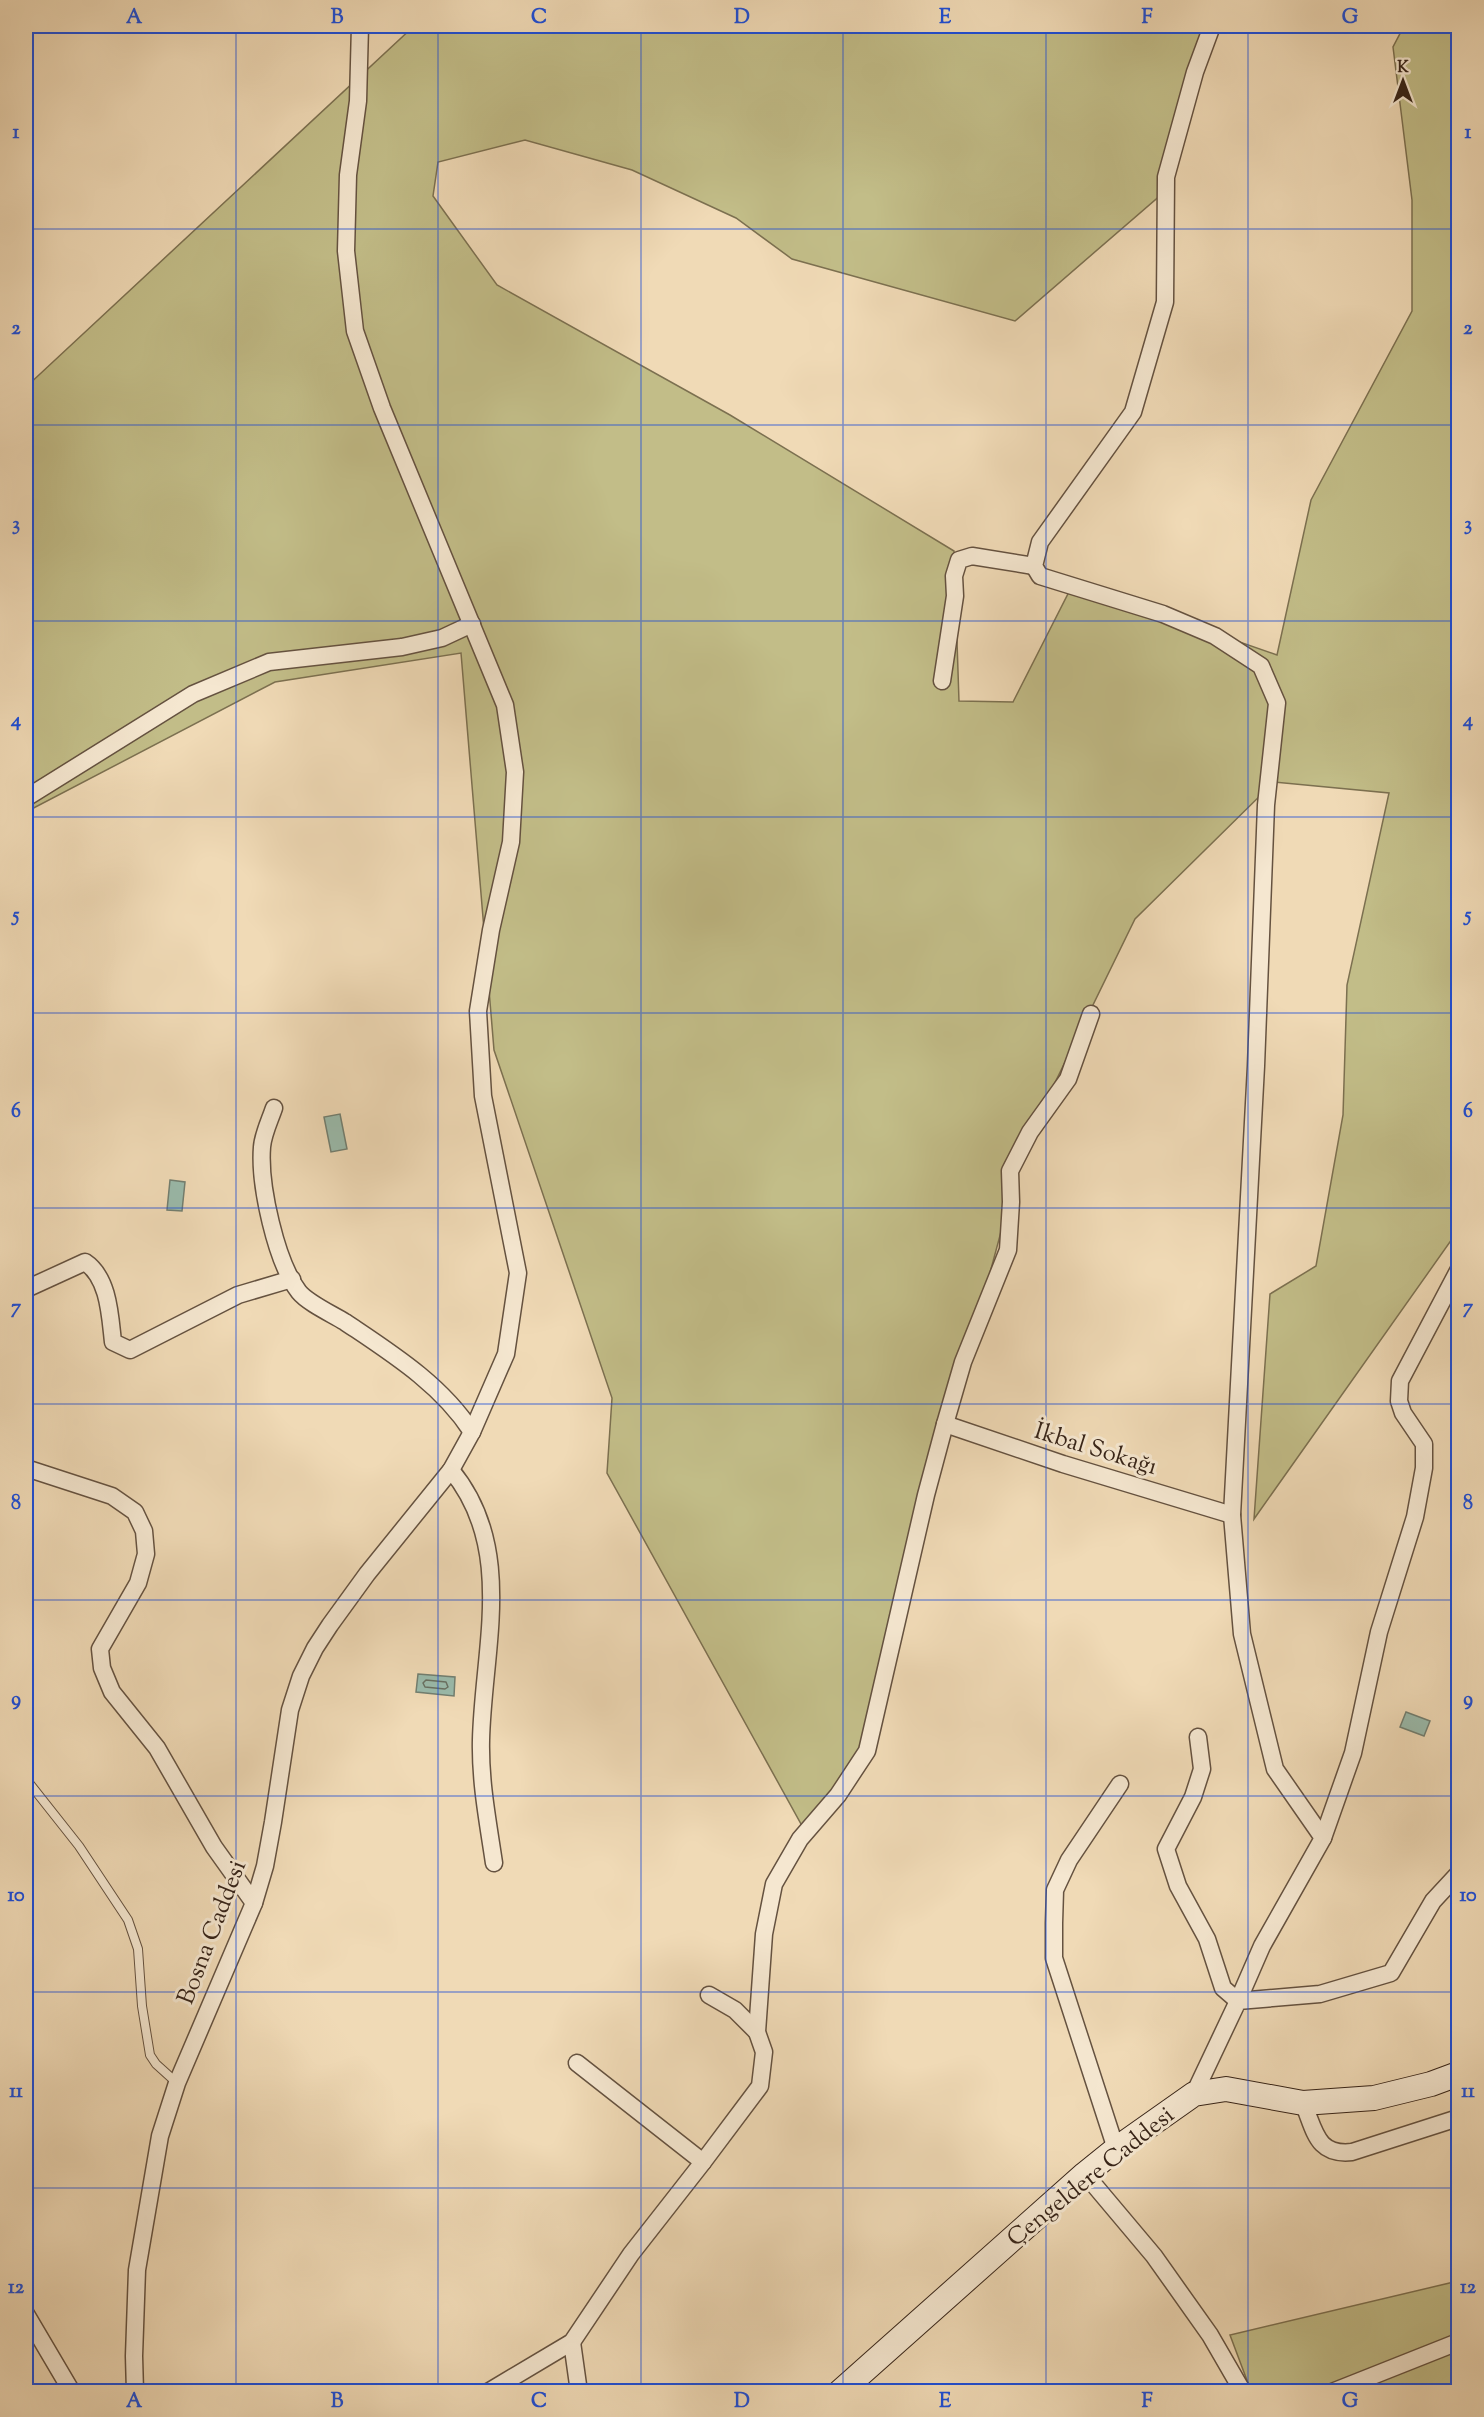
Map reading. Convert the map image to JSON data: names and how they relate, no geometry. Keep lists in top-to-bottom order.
{
  "streets": {
    "main road": ["Çengeldere Caddesi"],
    "street": ["İkbal Sokağı", "Bosna Caddesi"]
  },
  "north": "top",
  "grid": {
    "columns": [
      "A",
      "B",
      "C",
      "D",
      "E",
      "F",
      "G"
    ],
    "rows": [
      "1",
      "2",
      "3",
      "4",
      "5",
      "6",
      "7",
      "8",
      "9",
      "10",
      "11",
      "12"
    ]
  }
}
